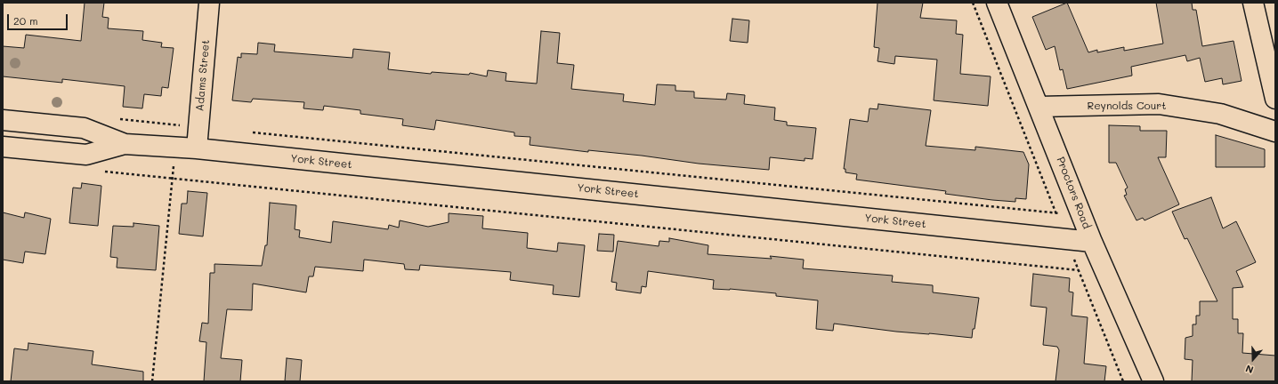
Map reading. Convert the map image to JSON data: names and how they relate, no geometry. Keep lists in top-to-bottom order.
{
  "streets": {
    "street": [
      "Adams Street",
      "Reynolds Court",
      "York Street",
      "Proctors Road"
    ]
  },
  "crossings": [
    ["Adams Street", "York Street"],
    ["Reynolds Court", "Proctors Road"],
    ["York Street", "Proctors Road"]
  ],
  "scale_bar": "20 m",
  "north": "bottom"
}
